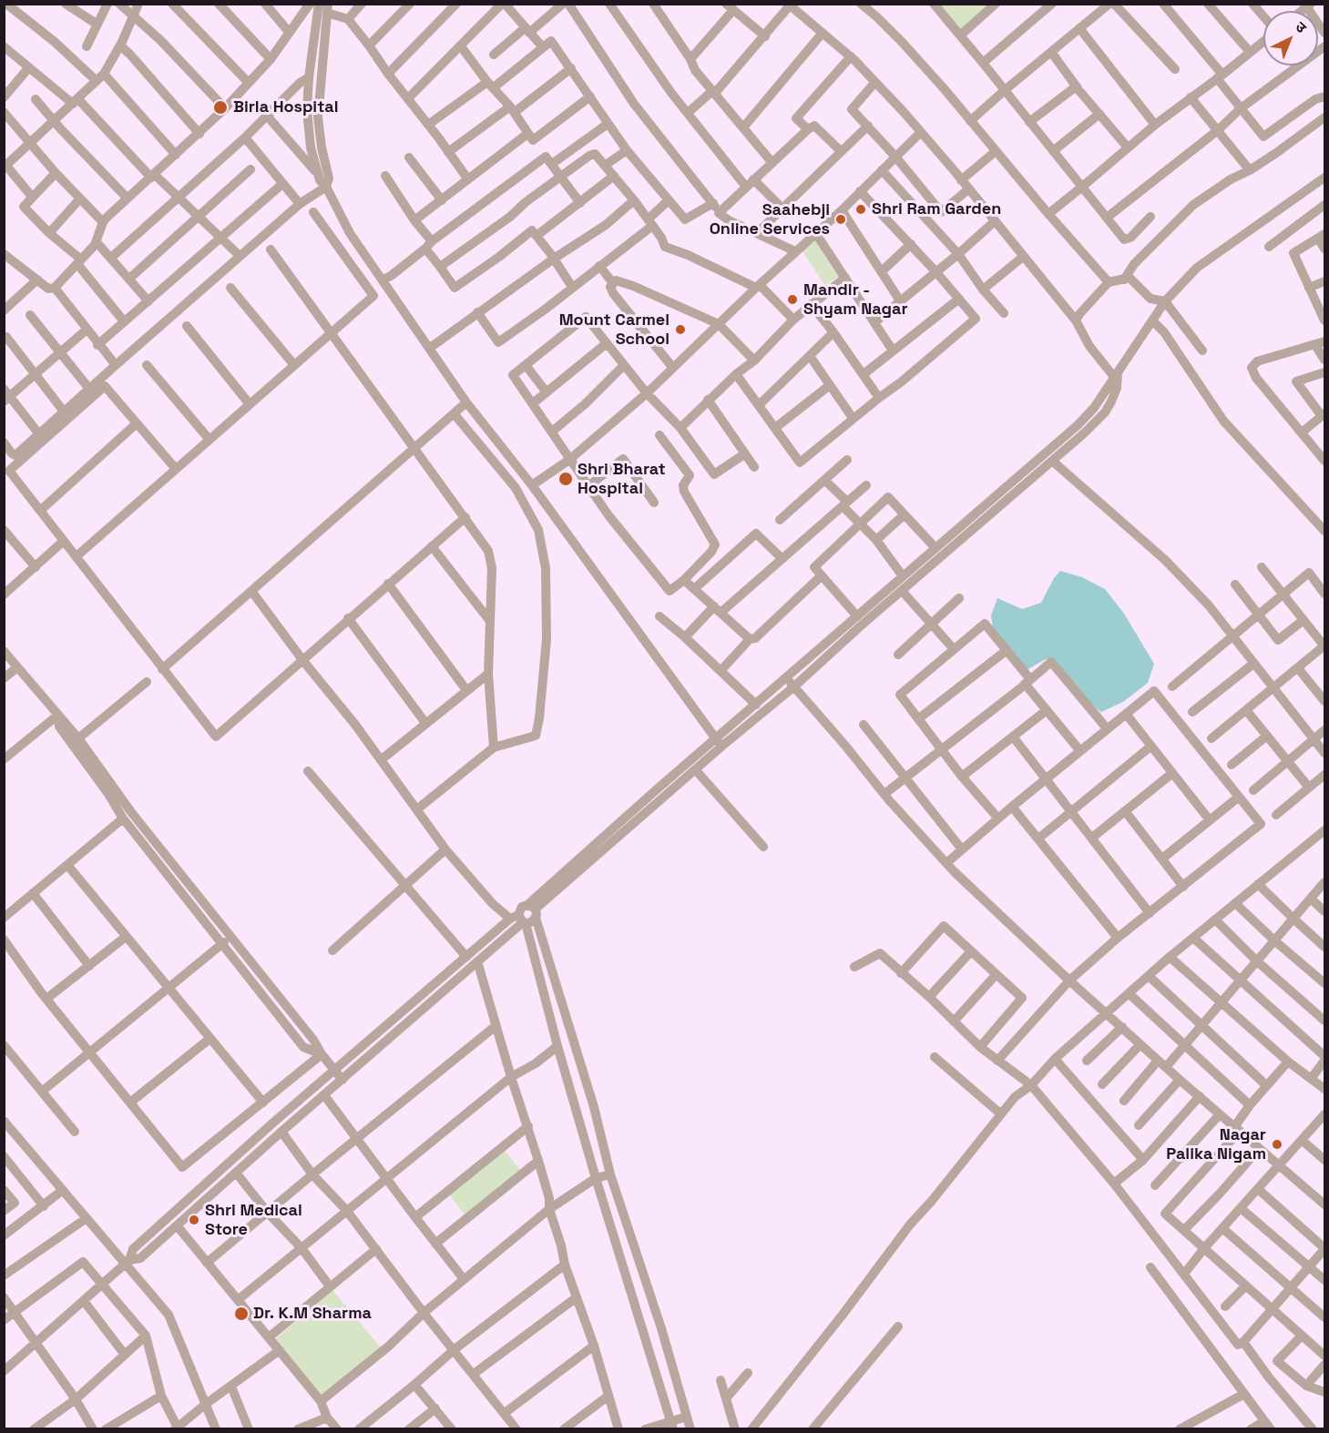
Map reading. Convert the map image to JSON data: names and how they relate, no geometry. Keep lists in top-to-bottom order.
{
  "places": [
    "Birla Hospital",
    "Shri Ram Garden",
    "Saahebji Online Services",
    "Mandir - Shyam Nagar",
    "Mount Carmel School",
    "Shri Bharat Hospital",
    "Nagar Palika Nigam",
    "Shri Medical Store",
    "Dr. K.M Sharma"
  ],
  "north": "top right"
}
